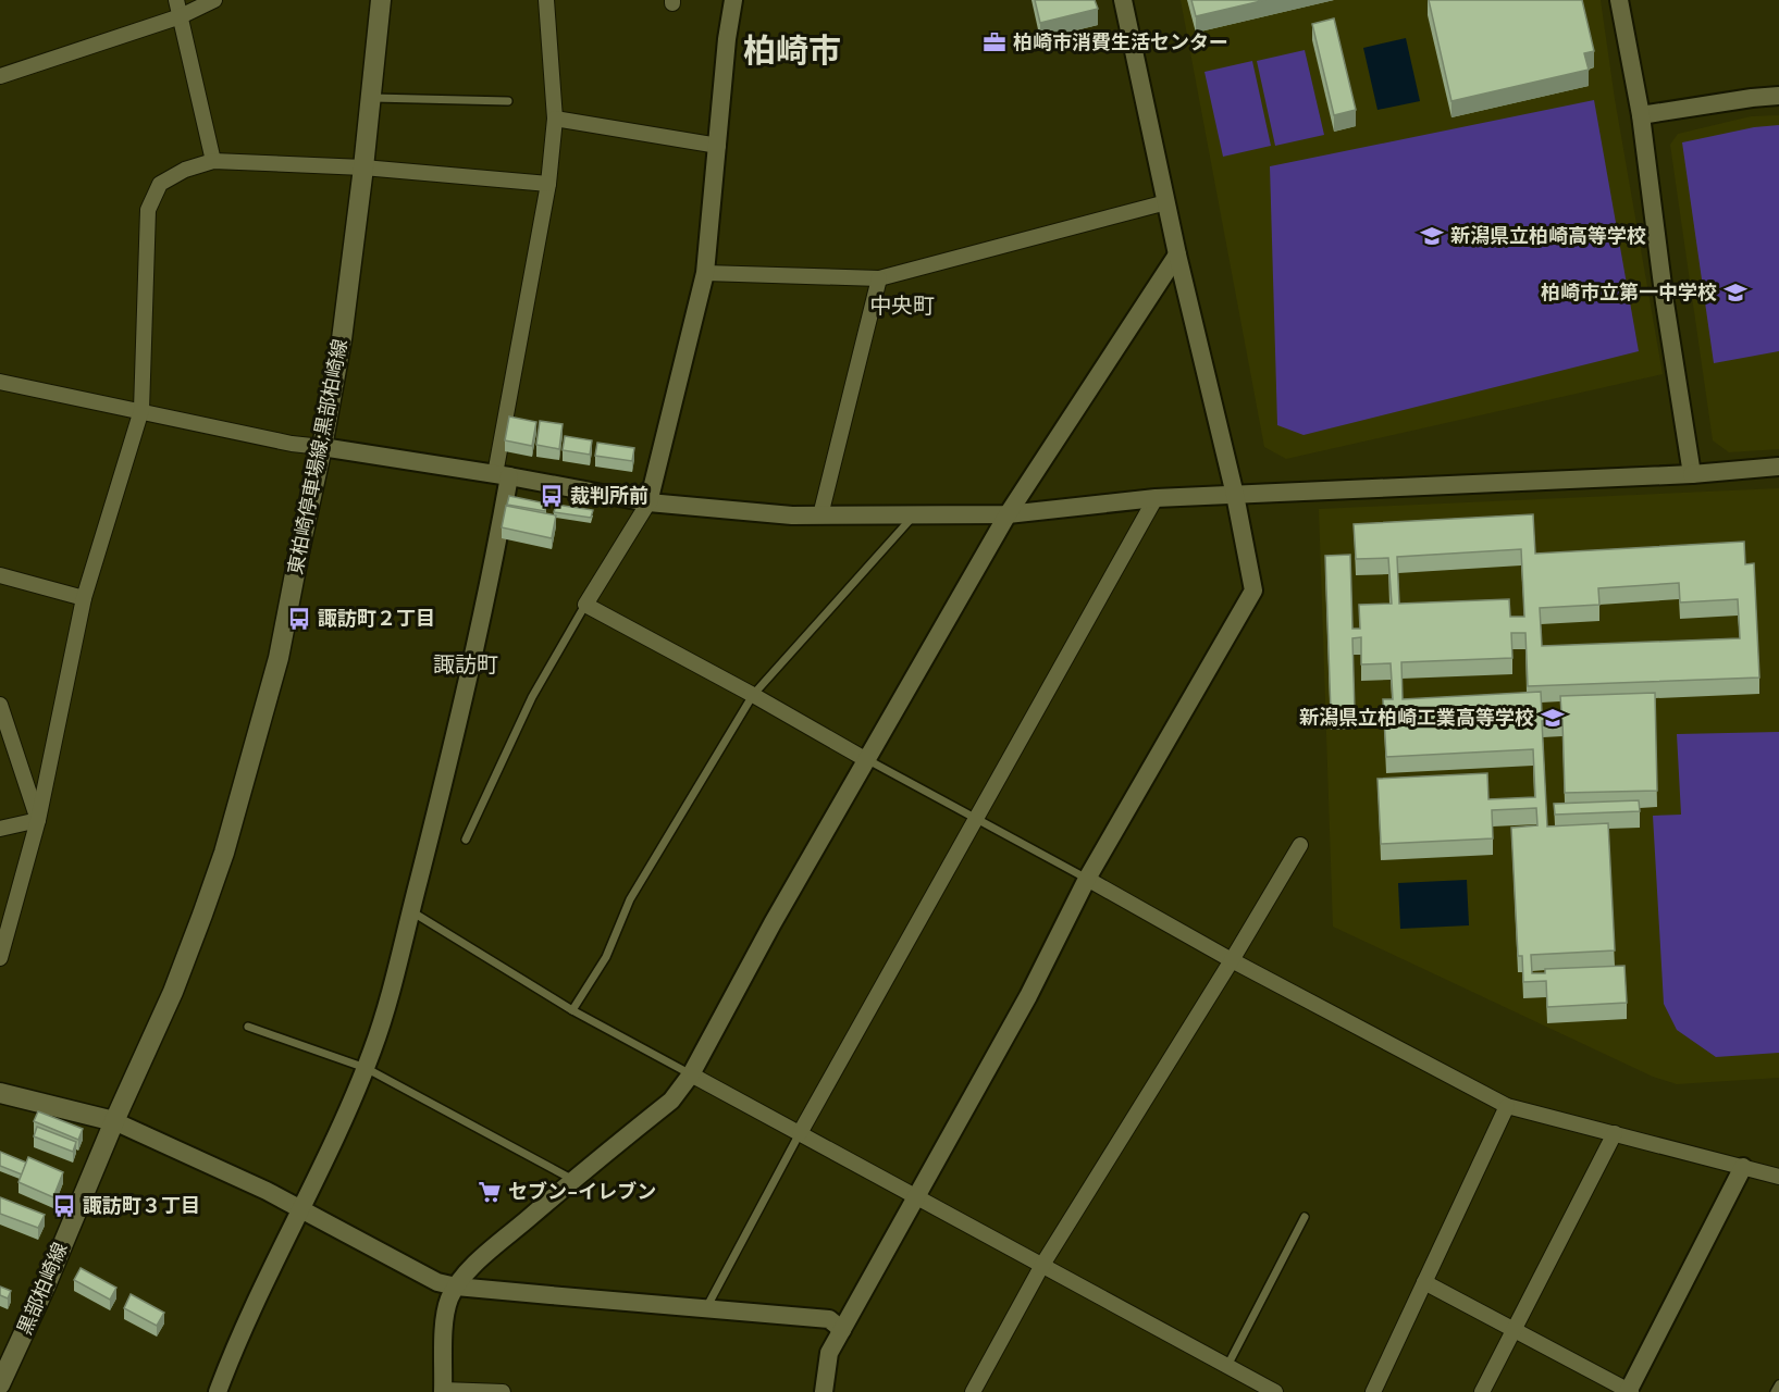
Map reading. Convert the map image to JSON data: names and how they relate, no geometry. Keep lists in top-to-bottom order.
{
  "streets": {
    "main road": ["東柏崎停車場線;黒部柏崎線", "黒部柏崎線"]
  },
  "crossings": [
    ["東柏崎停車場線;黒部柏崎線", "黒部柏崎線"]
  ],
  "districts": ["柏崎市", "中央町", "諏訪町"],
  "places": {
    "office": ["柏崎市消費生活センター"],
    "school or university": ["新潟県立柏崎高等学校", "柏崎市立第一中学校", "新潟県立柏崎工業高等学校"],
    "bus stop": ["裁判所前", "諏訪町２丁目", "諏訪町３丁目"],
    "supermarket": ["セブン-イレブン"]
  }
}
